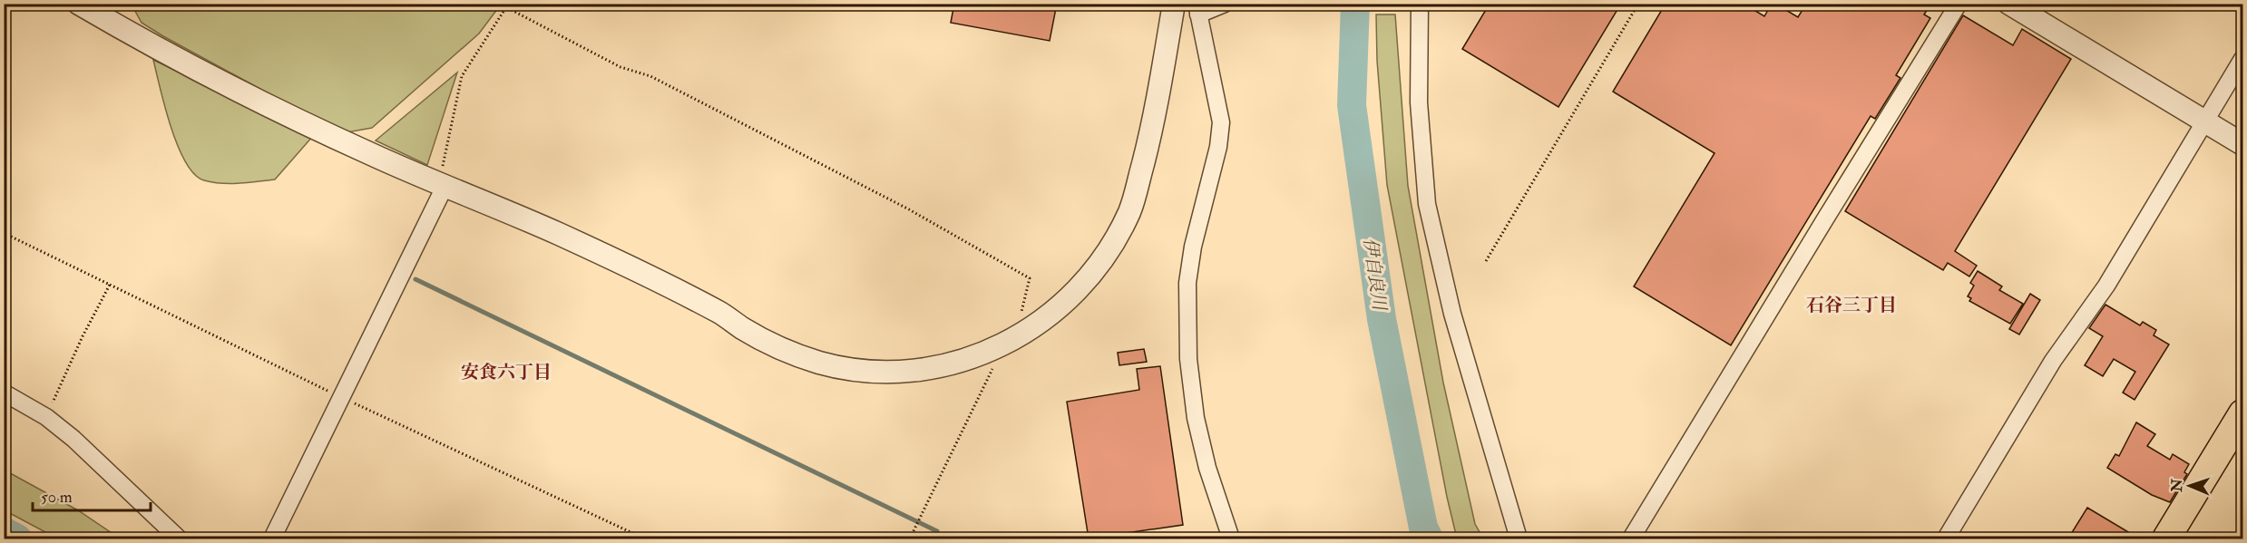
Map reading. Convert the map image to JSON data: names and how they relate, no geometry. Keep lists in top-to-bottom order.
{
  "districts": ["石谷三丁目", "安食六丁目"],
  "water": ["伊自良川"],
  "scale_bar": "50 m",
  "north": "left"
}
